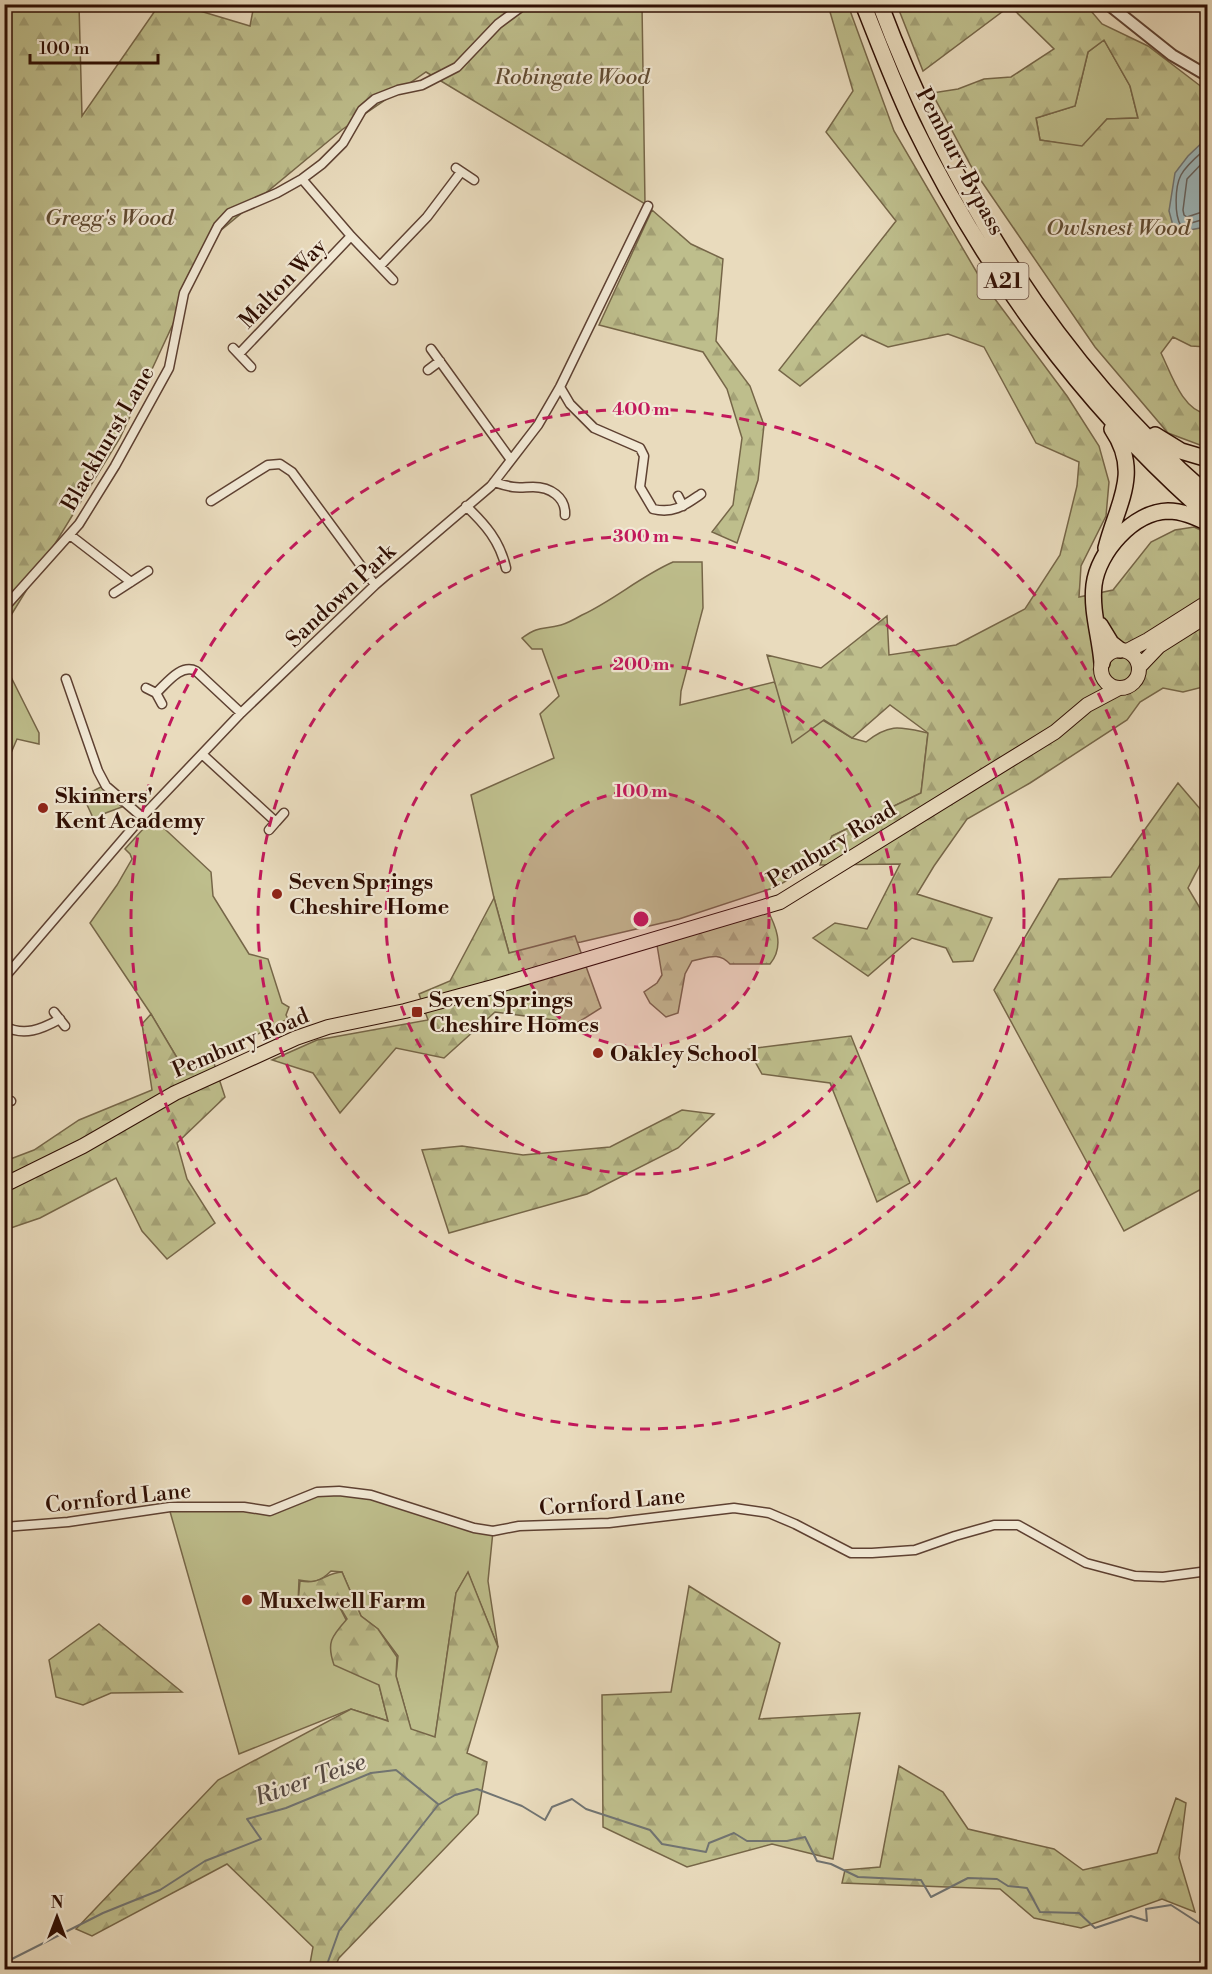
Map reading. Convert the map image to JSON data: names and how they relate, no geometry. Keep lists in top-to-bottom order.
{
  "streets": {
    "highway": ["Pembury Bypass", "A21"],
    "main road": ["Pembury Road"],
    "street": [
      "Malton Way",
      "Blackhurst Lane",
      "Sandown Park",
      "Cornford Lane"
    ]
  },
  "crossings": [
    ["Pembury Bypass", "A21"],
    ["A21", "Pembury Road"],
    ["Malton Way", "Blackhurst Lane"]
  ],
  "water": ["River Teise"],
  "parks": ["Robingate Wood", "Gregg's Wood", "Owlsnest Wood"],
  "places": {
    "other": [
      "Skinners' Kent Academy",
      "Seven Springs Cheshire Home",
      "Oakley School",
      "Muxelwell Farm"
    ],
    "transit": ["Seven Springs Cheshire Homes"]
  },
  "scale_bar": "100 m",
  "north": "top",
  "rings": [
    "400 m",
    "300 m",
    "200 m",
    "100 m"
  ]
}
